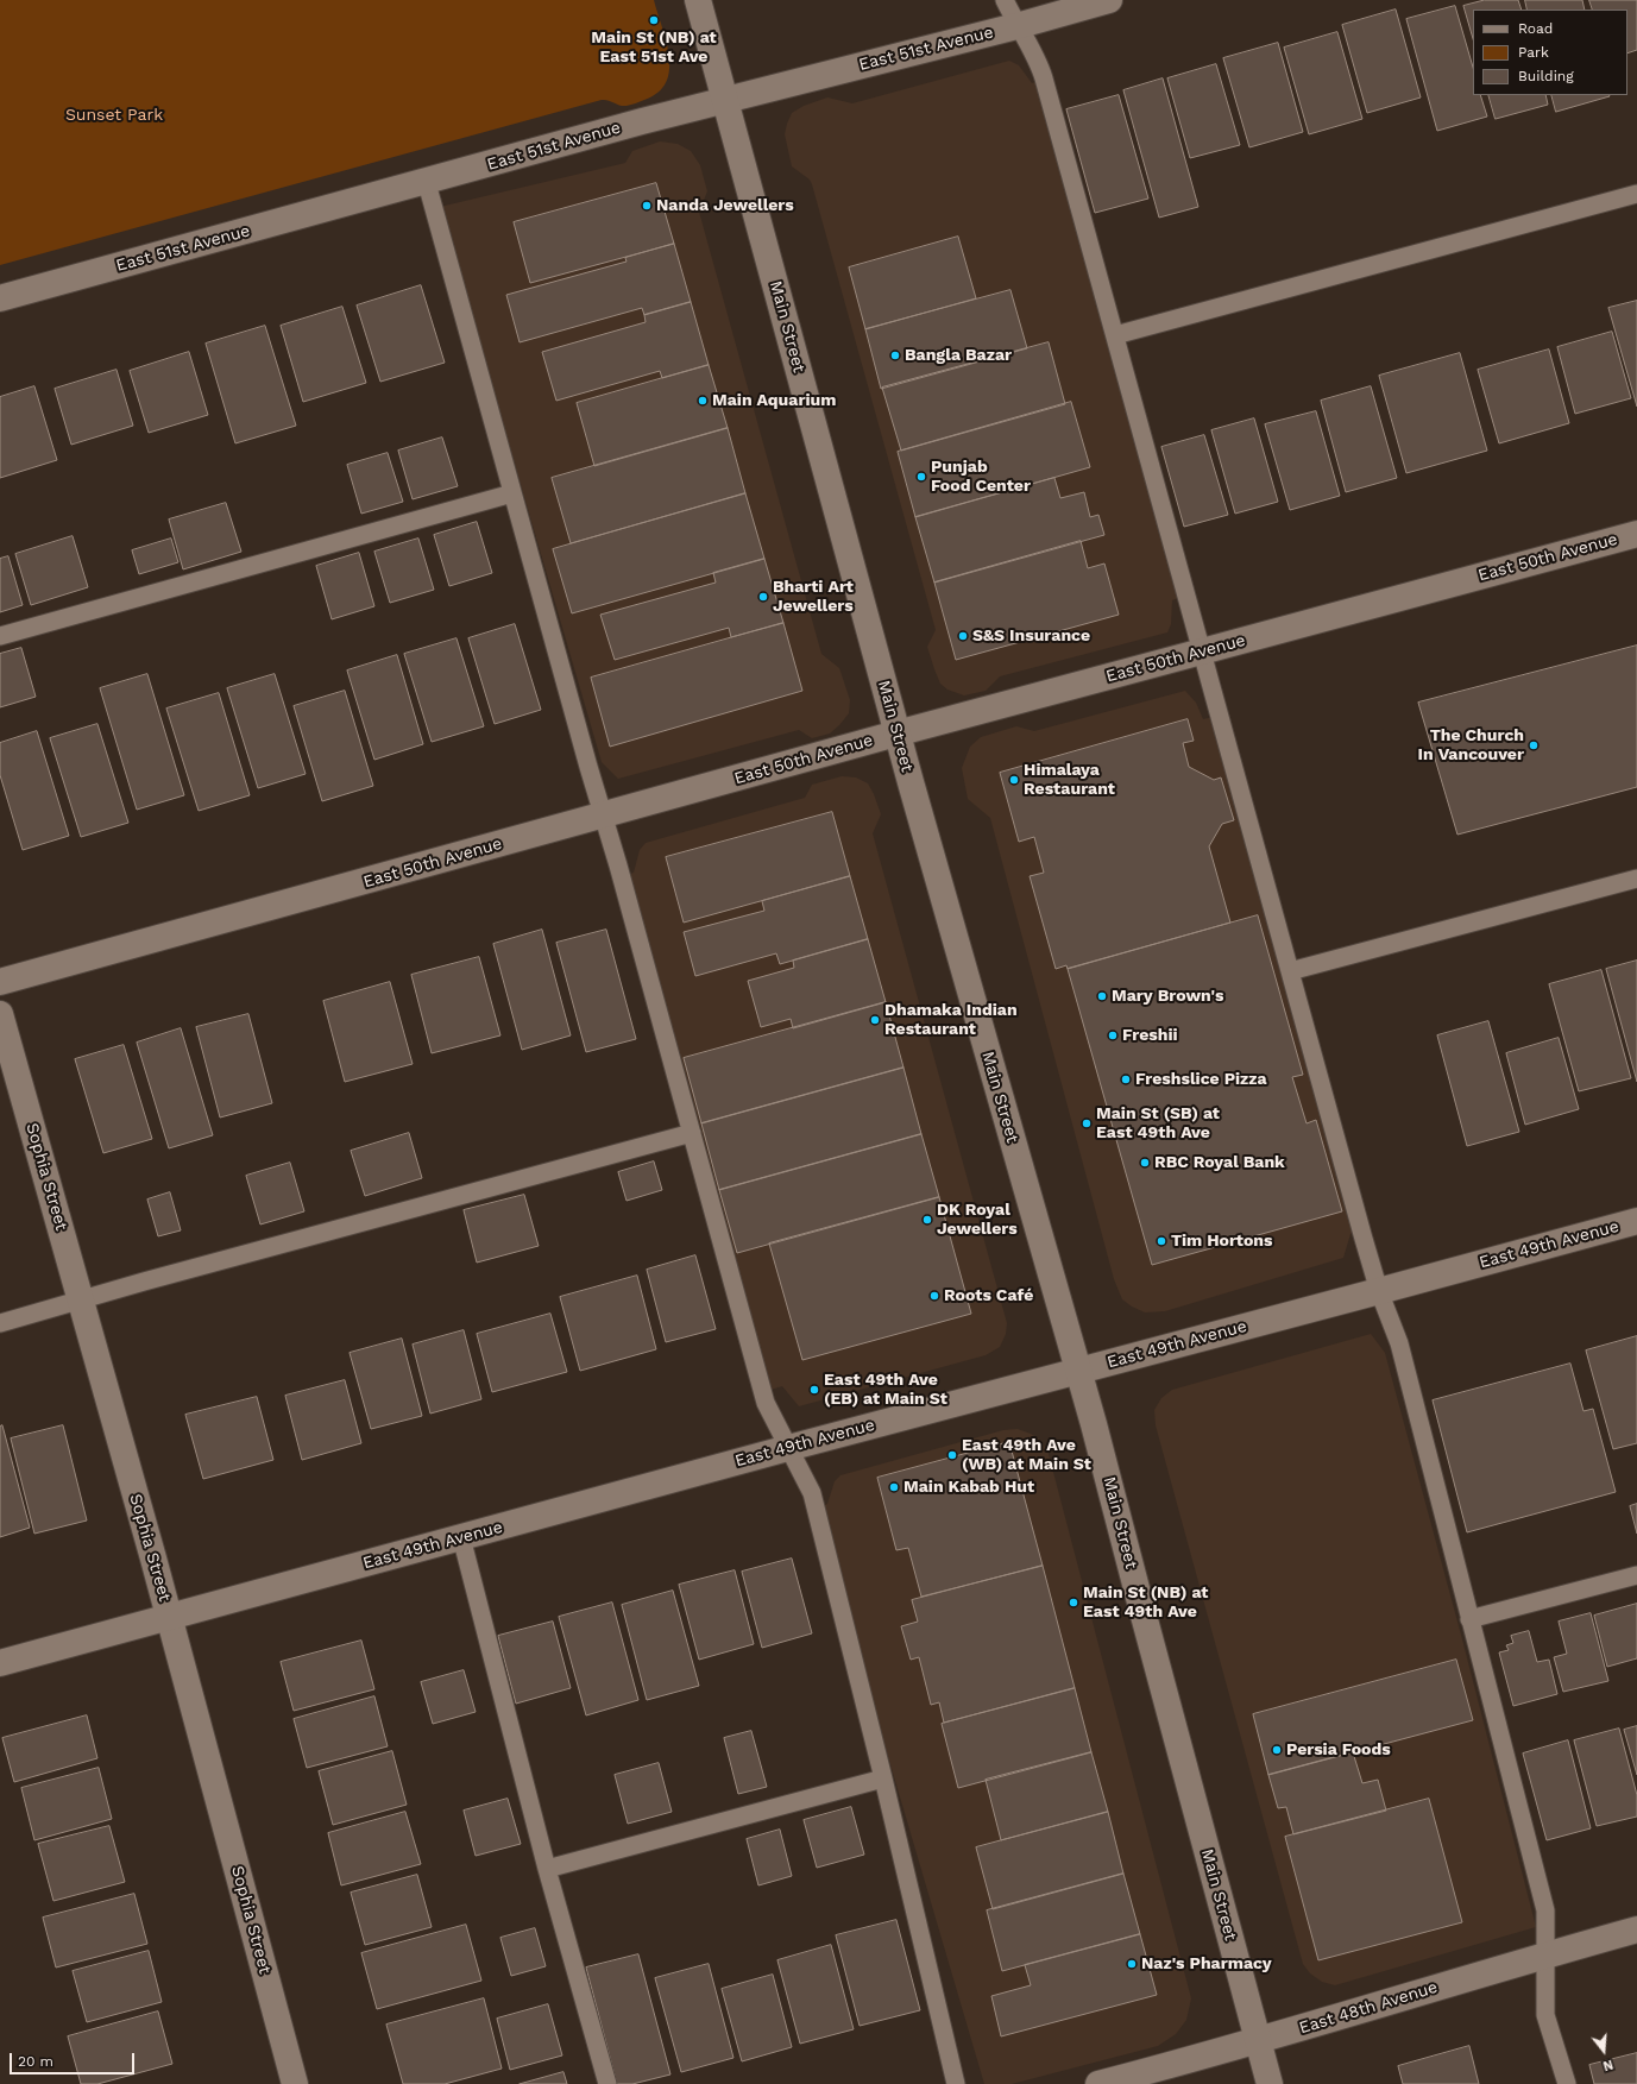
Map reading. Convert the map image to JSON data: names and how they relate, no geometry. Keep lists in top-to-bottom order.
{
  "streets": {
    "street": [
      "East 51st Avenue",
      "Main Street",
      "East 50th Avenue",
      "Sophia Street",
      "East 49th Avenue",
      "East 48th Avenue"
    ]
  },
  "crossings": [
    ["East 51st Avenue", "Main Street"],
    ["Main Street", "East 50th Avenue"],
    ["Main Street", "East 49th Avenue"],
    ["Main Street", "East 48th Avenue"],
    ["Sophia Street", "East 49th Avenue"]
  ],
  "parks": ["Sunset Park"],
  "places": [
    "Main St (NB) at East 51st Ave",
    "Nanda Jewellers",
    "Bangla Bazar",
    "Main Aquarium",
    "Punjab Food Center",
    "Bharti Art Jewellers",
    "S&S Insurance",
    "The Church In Vancouver",
    "Himalaya Restaurant",
    "Mary Brown's",
    "Dhamaka Indian Restaurant",
    "Freshii",
    "Freshslice Pizza",
    "Main St (SB) at East 49th Ave",
    "RBC Royal Bank",
    "DK Royal Jewellers",
    "Tim Hortons",
    "Roots Café",
    "East 49th Ave (EB) at Main St",
    "East 49th Ave (WB) at Main St",
    "Main Kabab Hut",
    "Main St (NB) at East 49th Ave",
    "Persia Foods",
    "Naz's Pharmacy"
  ],
  "legend": ["Road", "Park", "Building"],
  "scale_bar": "20 m",
  "north": "bottom"
}
